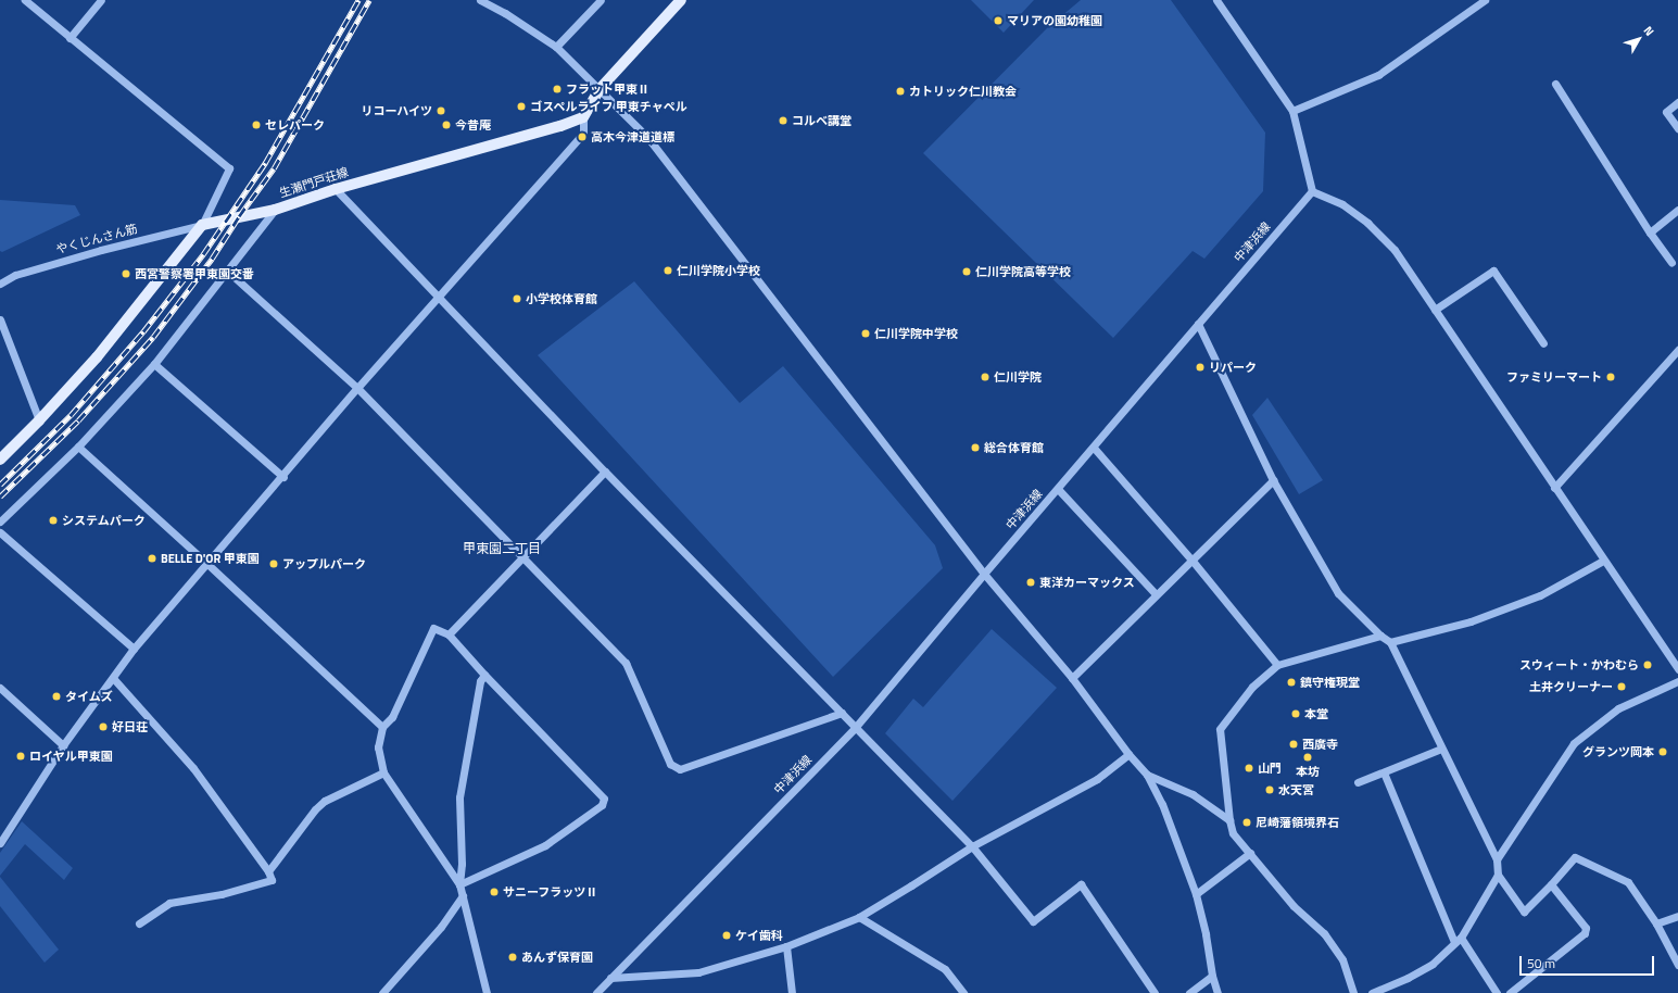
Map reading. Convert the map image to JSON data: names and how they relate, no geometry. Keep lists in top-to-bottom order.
{
  "streets": {
    "main road": ["生瀬門戸荘線"],
    "street": ["やくじんさん筋", "中津浜線"]
  },
  "crossings": [
    ["生瀬門戸荘線", "やくじんさん筋"]
  ],
  "districts": ["甲東園二丁目"],
  "places": [
    "マリアの園幼稚園",
    "フラット甲東Ⅱ",
    "カトリック仁川教会",
    "ゴスペルライフ 甲東チャペル",
    "リコーハイツ",
    "コルベ講堂",
    "セレパーク",
    "今昔庵",
    "高木今津道道標",
    "仁川学院小学校",
    "仁川学院高等学校",
    "西宮警察署甲東園交番",
    "小学校体育館",
    "仁川学院中学校",
    "リパーク",
    "仁川学院",
    "ファミリーマート",
    "総合体育館",
    "システムパーク",
    "BELLE D'OR 甲東園",
    "アップルパーク",
    "東洋カーマックス",
    "スウィート・かわむら",
    "鎮守権現堂",
    "土井クリーナー",
    "タイムズ",
    "本堂",
    "好日荘",
    "西廣寺",
    "グランツ岡本",
    "ロイヤル甲東園",
    "本坊",
    "山門",
    "水天宮",
    "尼崎藩領境界石",
    "サニーフラッツⅡ",
    "ケイ歯科",
    "あんず保育園"
  ],
  "scale_bar": "50 m",
  "north": "top right"
}
